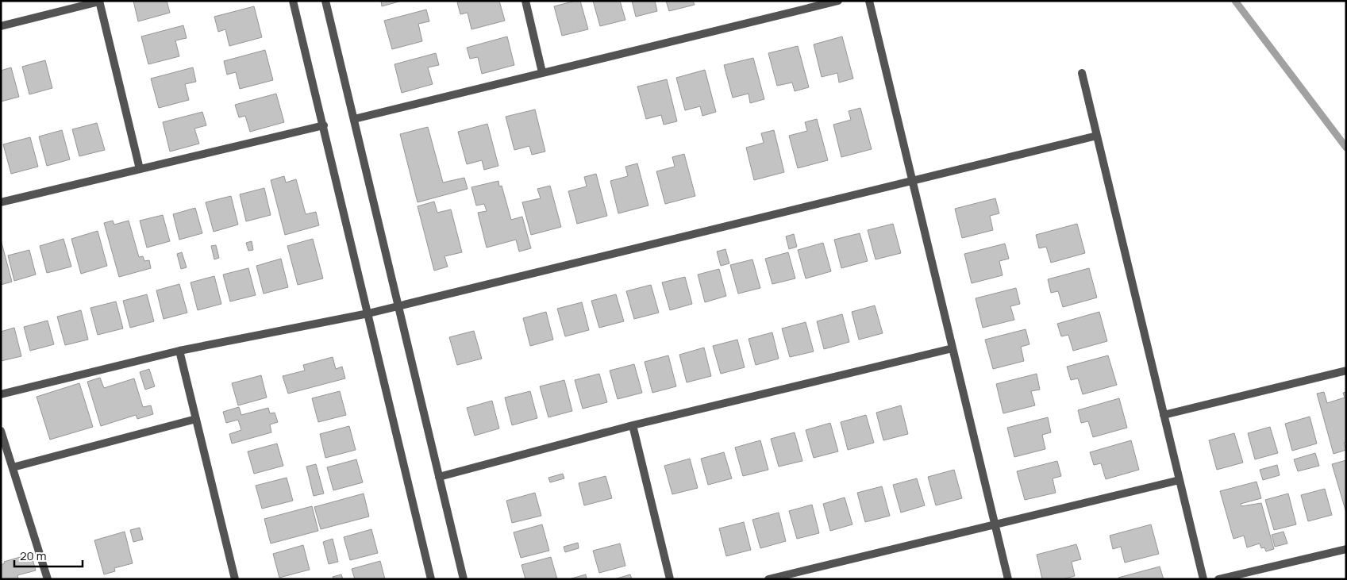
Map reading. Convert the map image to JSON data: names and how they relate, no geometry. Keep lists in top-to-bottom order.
{
  "scale_bar": "20 m"
}
